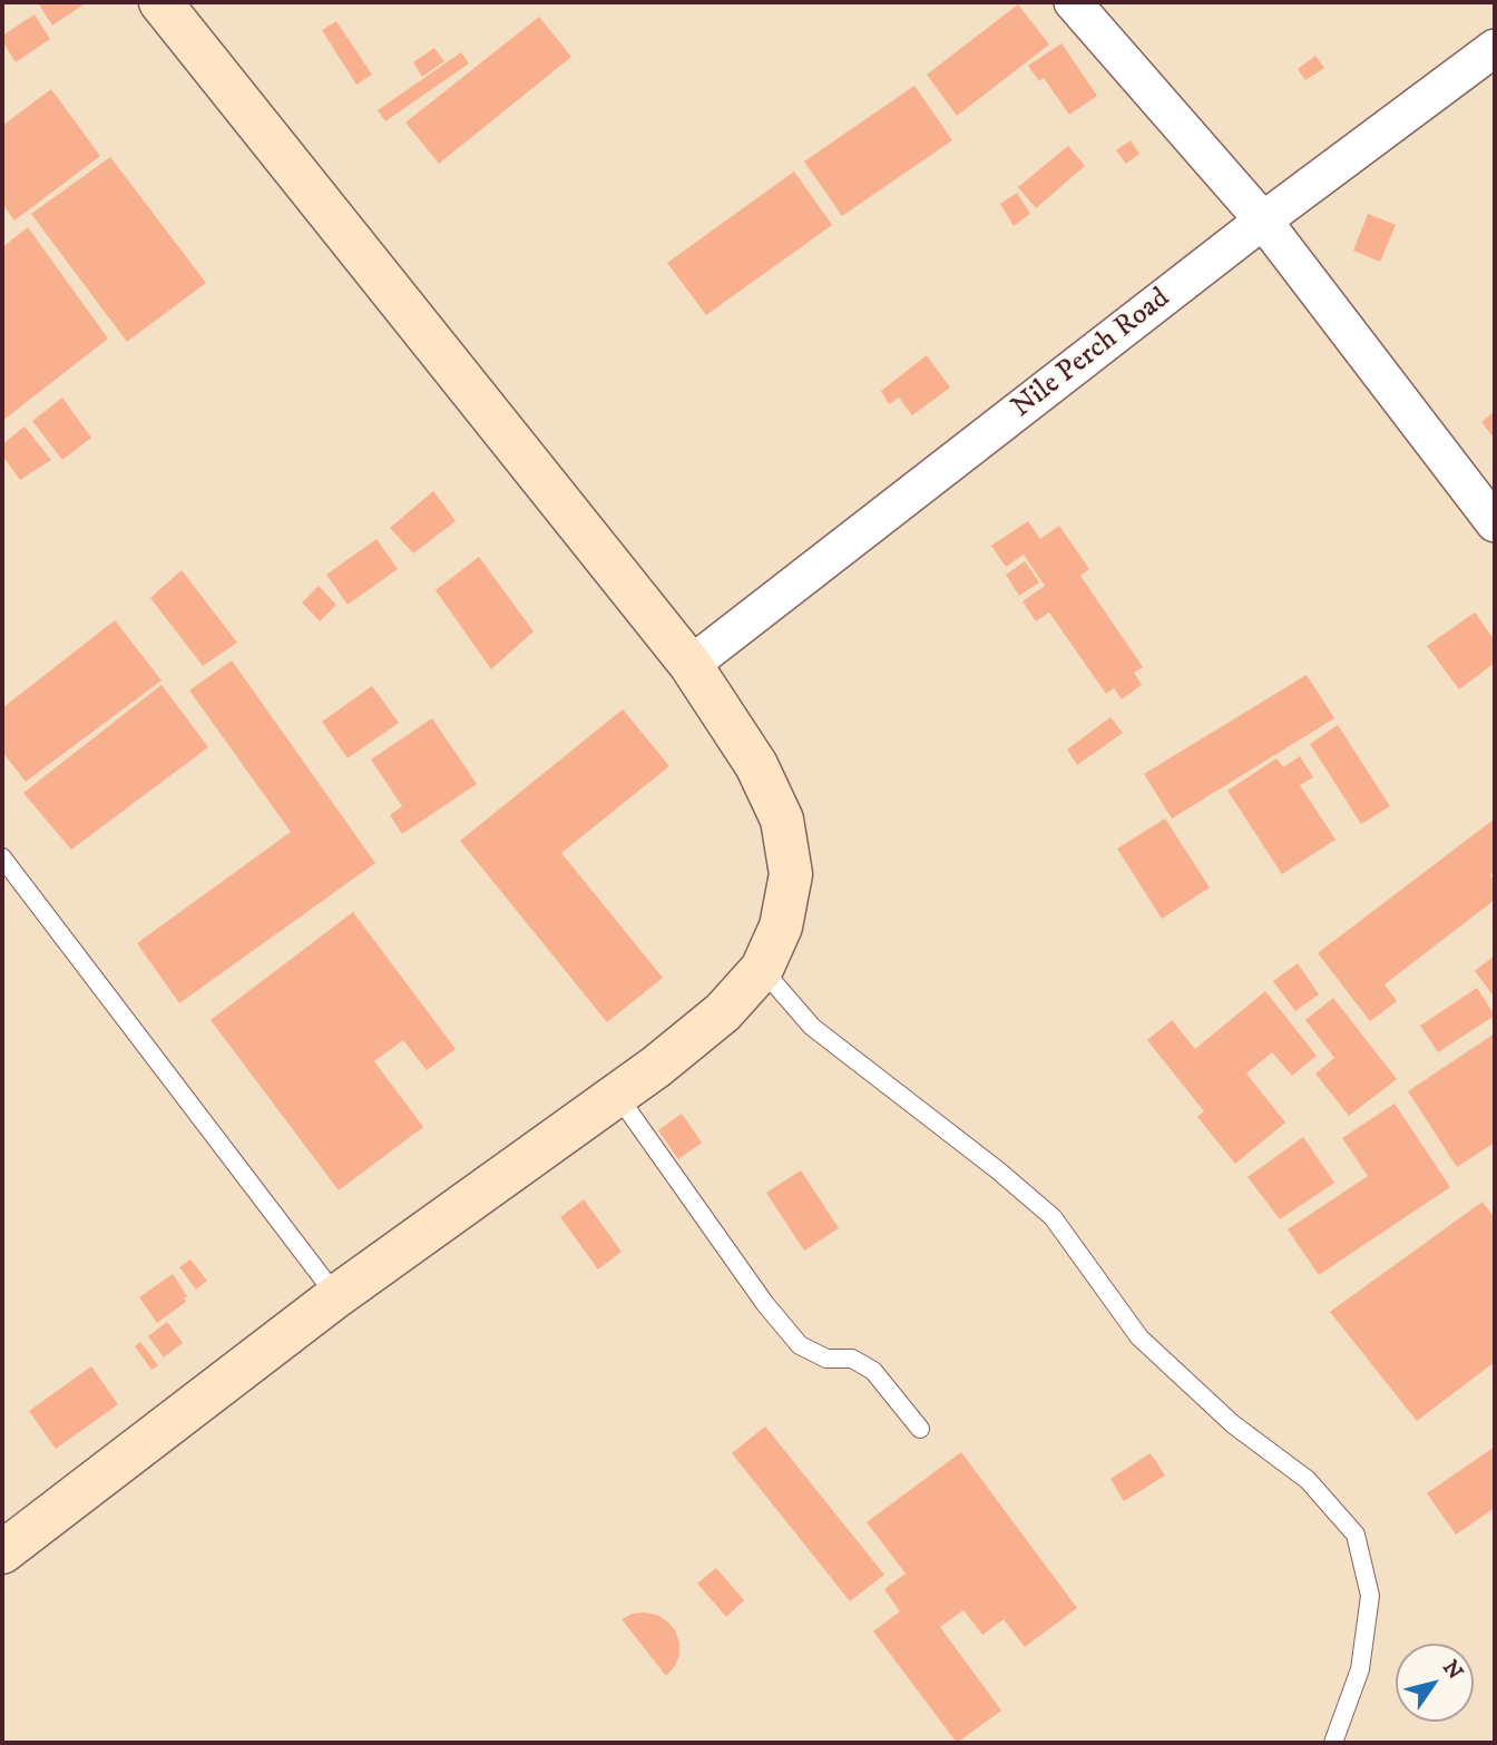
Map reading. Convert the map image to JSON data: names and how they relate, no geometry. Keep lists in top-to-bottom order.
{
  "streets": {
    "street": ["Nile Perch Road"]
  },
  "north": "top right"
}
